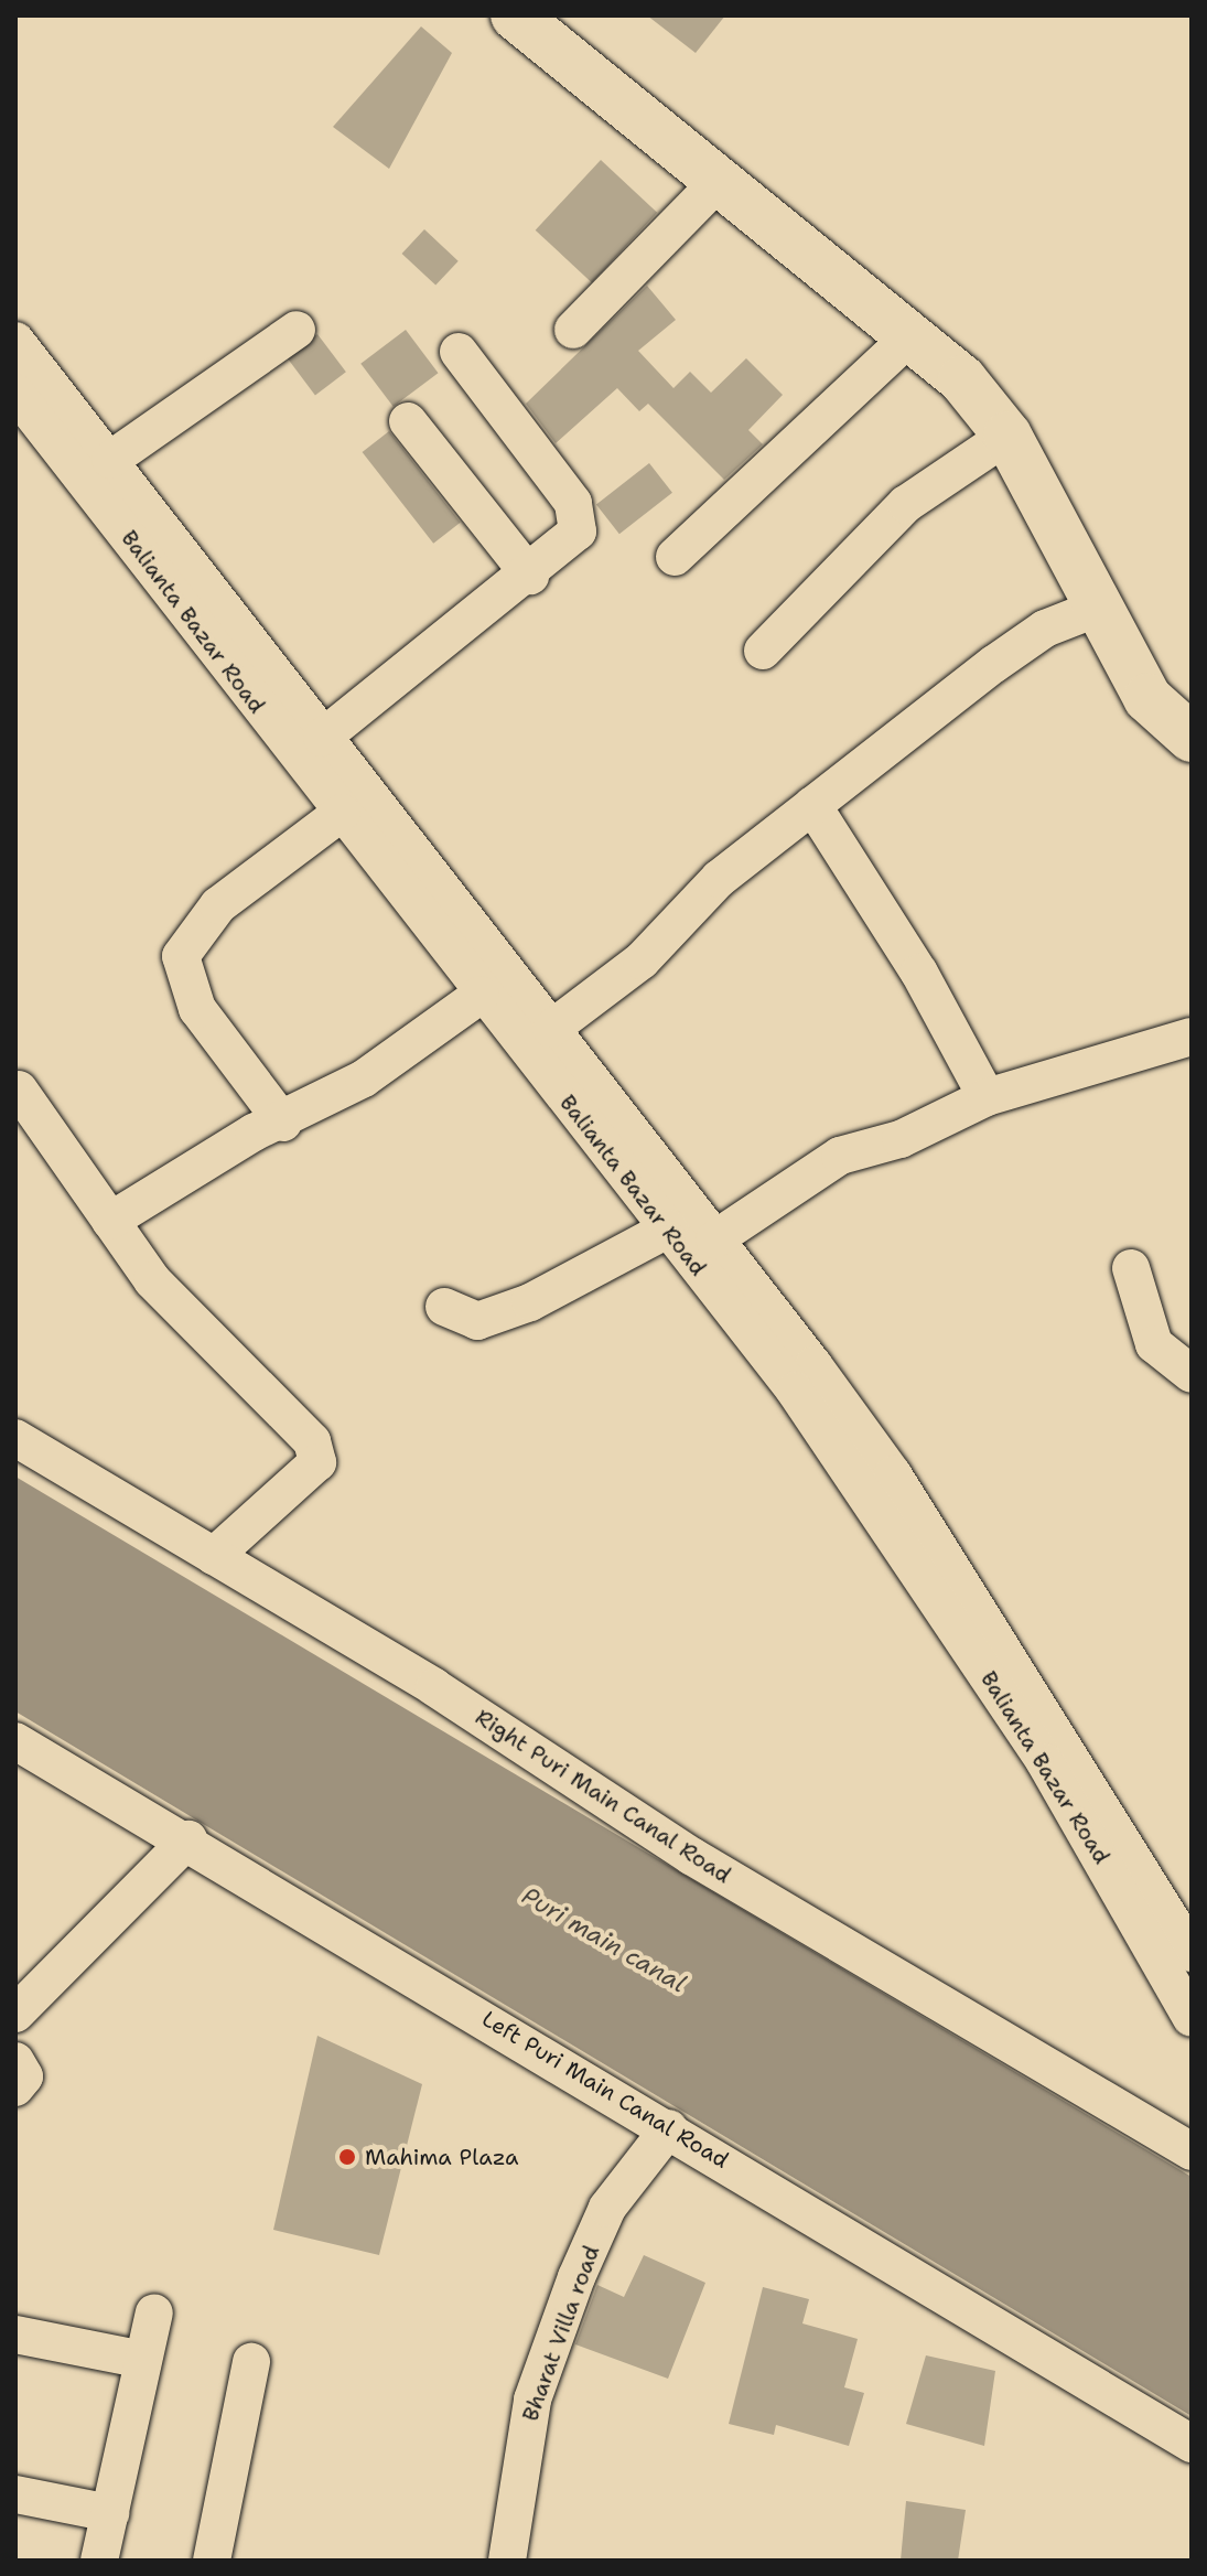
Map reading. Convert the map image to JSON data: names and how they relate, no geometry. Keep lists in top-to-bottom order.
{
  "streets": {
    "street": [
      "Balianta Bazar Road",
      "Right Puri Main Canal Road",
      "Left Puri Main Canal Road",
      "Bharat Villa road"
    ]
  },
  "crossings": [
    ["Left Puri Main Canal Road", "Bharat Villa road"]
  ],
  "water": ["Puri main canal"],
  "places": ["Mahima Plaza"]
}
